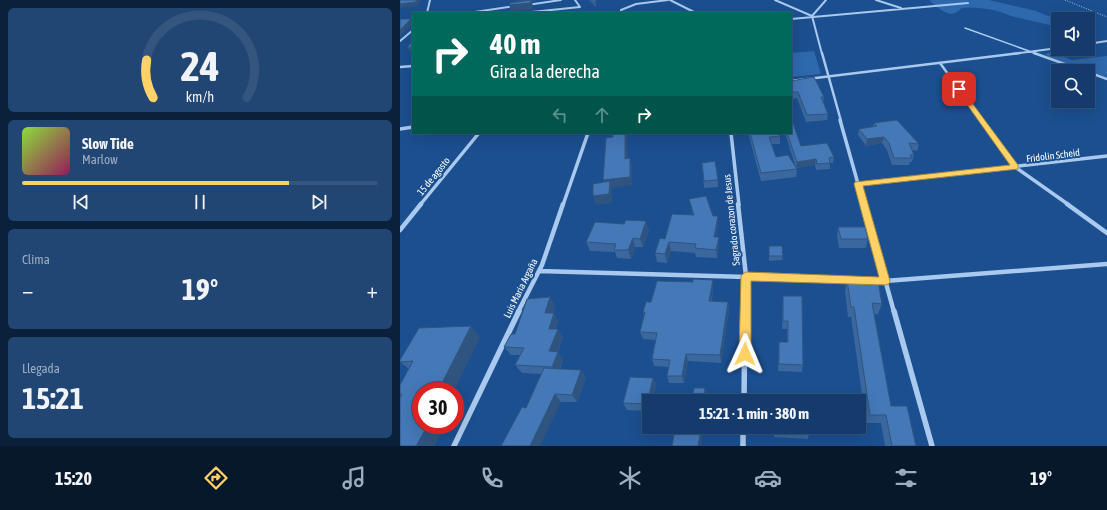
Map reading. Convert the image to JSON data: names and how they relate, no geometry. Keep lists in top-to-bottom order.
{
  "streets": {
    "street": [
      "Fridolin Scheid",
      "15 de agosto",
      "Sagrado corazon de Jesus",
      "Luis Maria Argaña"
    ]
  },
  "page": {
    "turn": ["40 m", "Gira a la derecha"],
    "song": ["Slow Tide", "Marlow"],
    "tile": [
      "Clima",
      ["Llegada", "15:21"]
    ],
    "heat": ["−", "19°", "+"],
    "limit": "30",
    "trip": "15:21 · 1 min · 380 m",
    "tabs": ["15:20", "19°"],
    "gauge": ["24", "km/h"]
  }
}
